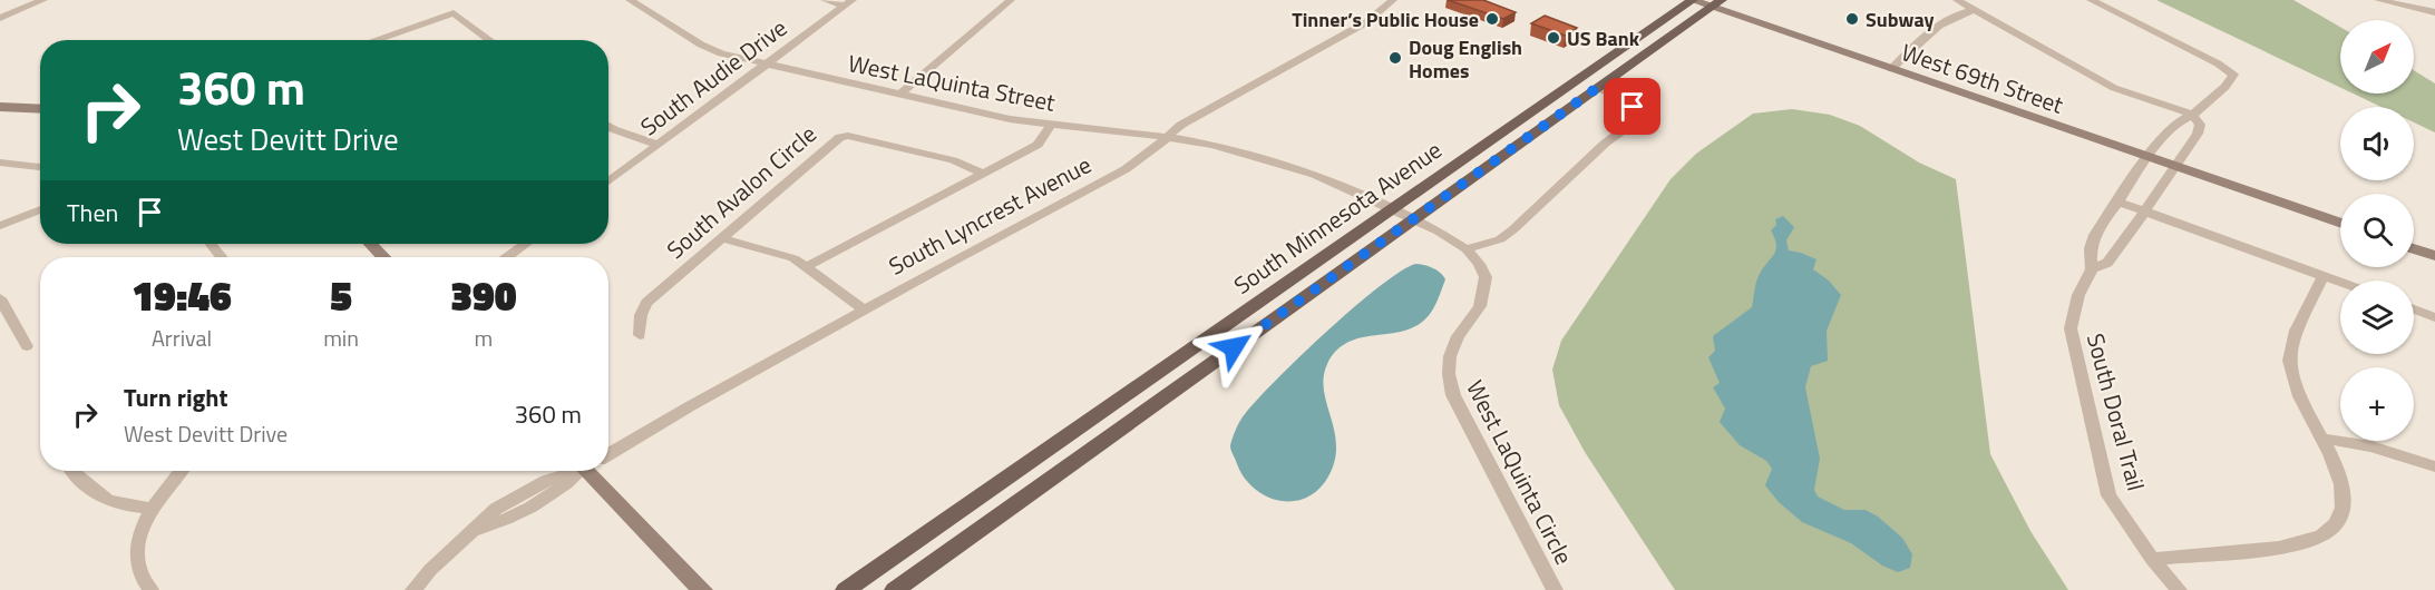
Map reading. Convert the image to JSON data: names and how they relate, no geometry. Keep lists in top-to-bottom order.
{
  "streets": {
    "main road": ["West 69th Street", "South Minnesota Avenue"],
    "street": [
      "South Audie Drive",
      "West LaQuinta Street",
      "South Avalon Circle",
      "South Lyncrest Avenue",
      "South Doral Trail",
      "West LaQuinta Circle"
    ]
  },
  "crossings": [
    ["South Audie Drive", "West LaQuinta Street"],
    ["West 69th Street", "South Minnesota Avenue"],
    ["West 69th Street", "South Doral Trail"],
    ["West LaQuinta Street", "South Lyncrest Avenue"],
    ["West LaQuinta Street", "South Minnesota Avenue"],
    ["West LaQuinta Street", "West LaQuinta Circle"],
    ["South Minnesota Avenue", "West LaQuinta Circle"]
  ],
  "places": [
    "Tinner’s Public House",
    "Subway",
    "US Bank",
    "Doug English Homes"
  ],
  "north": "top right",
  "page": {
    "map_buttons": "+",
    "turn": ["360 m", "West Devitt Drive"],
    "then": "Then",
    "eta": [
      "19:46",
      "Arrival",
      "5",
      "min",
      "390",
      "m"
    ],
    "list": [
      {
        "name": "Turn right",
        "note": "West Devitt Drive",
        "value": "360 m"
      }
    ]
  }
}
